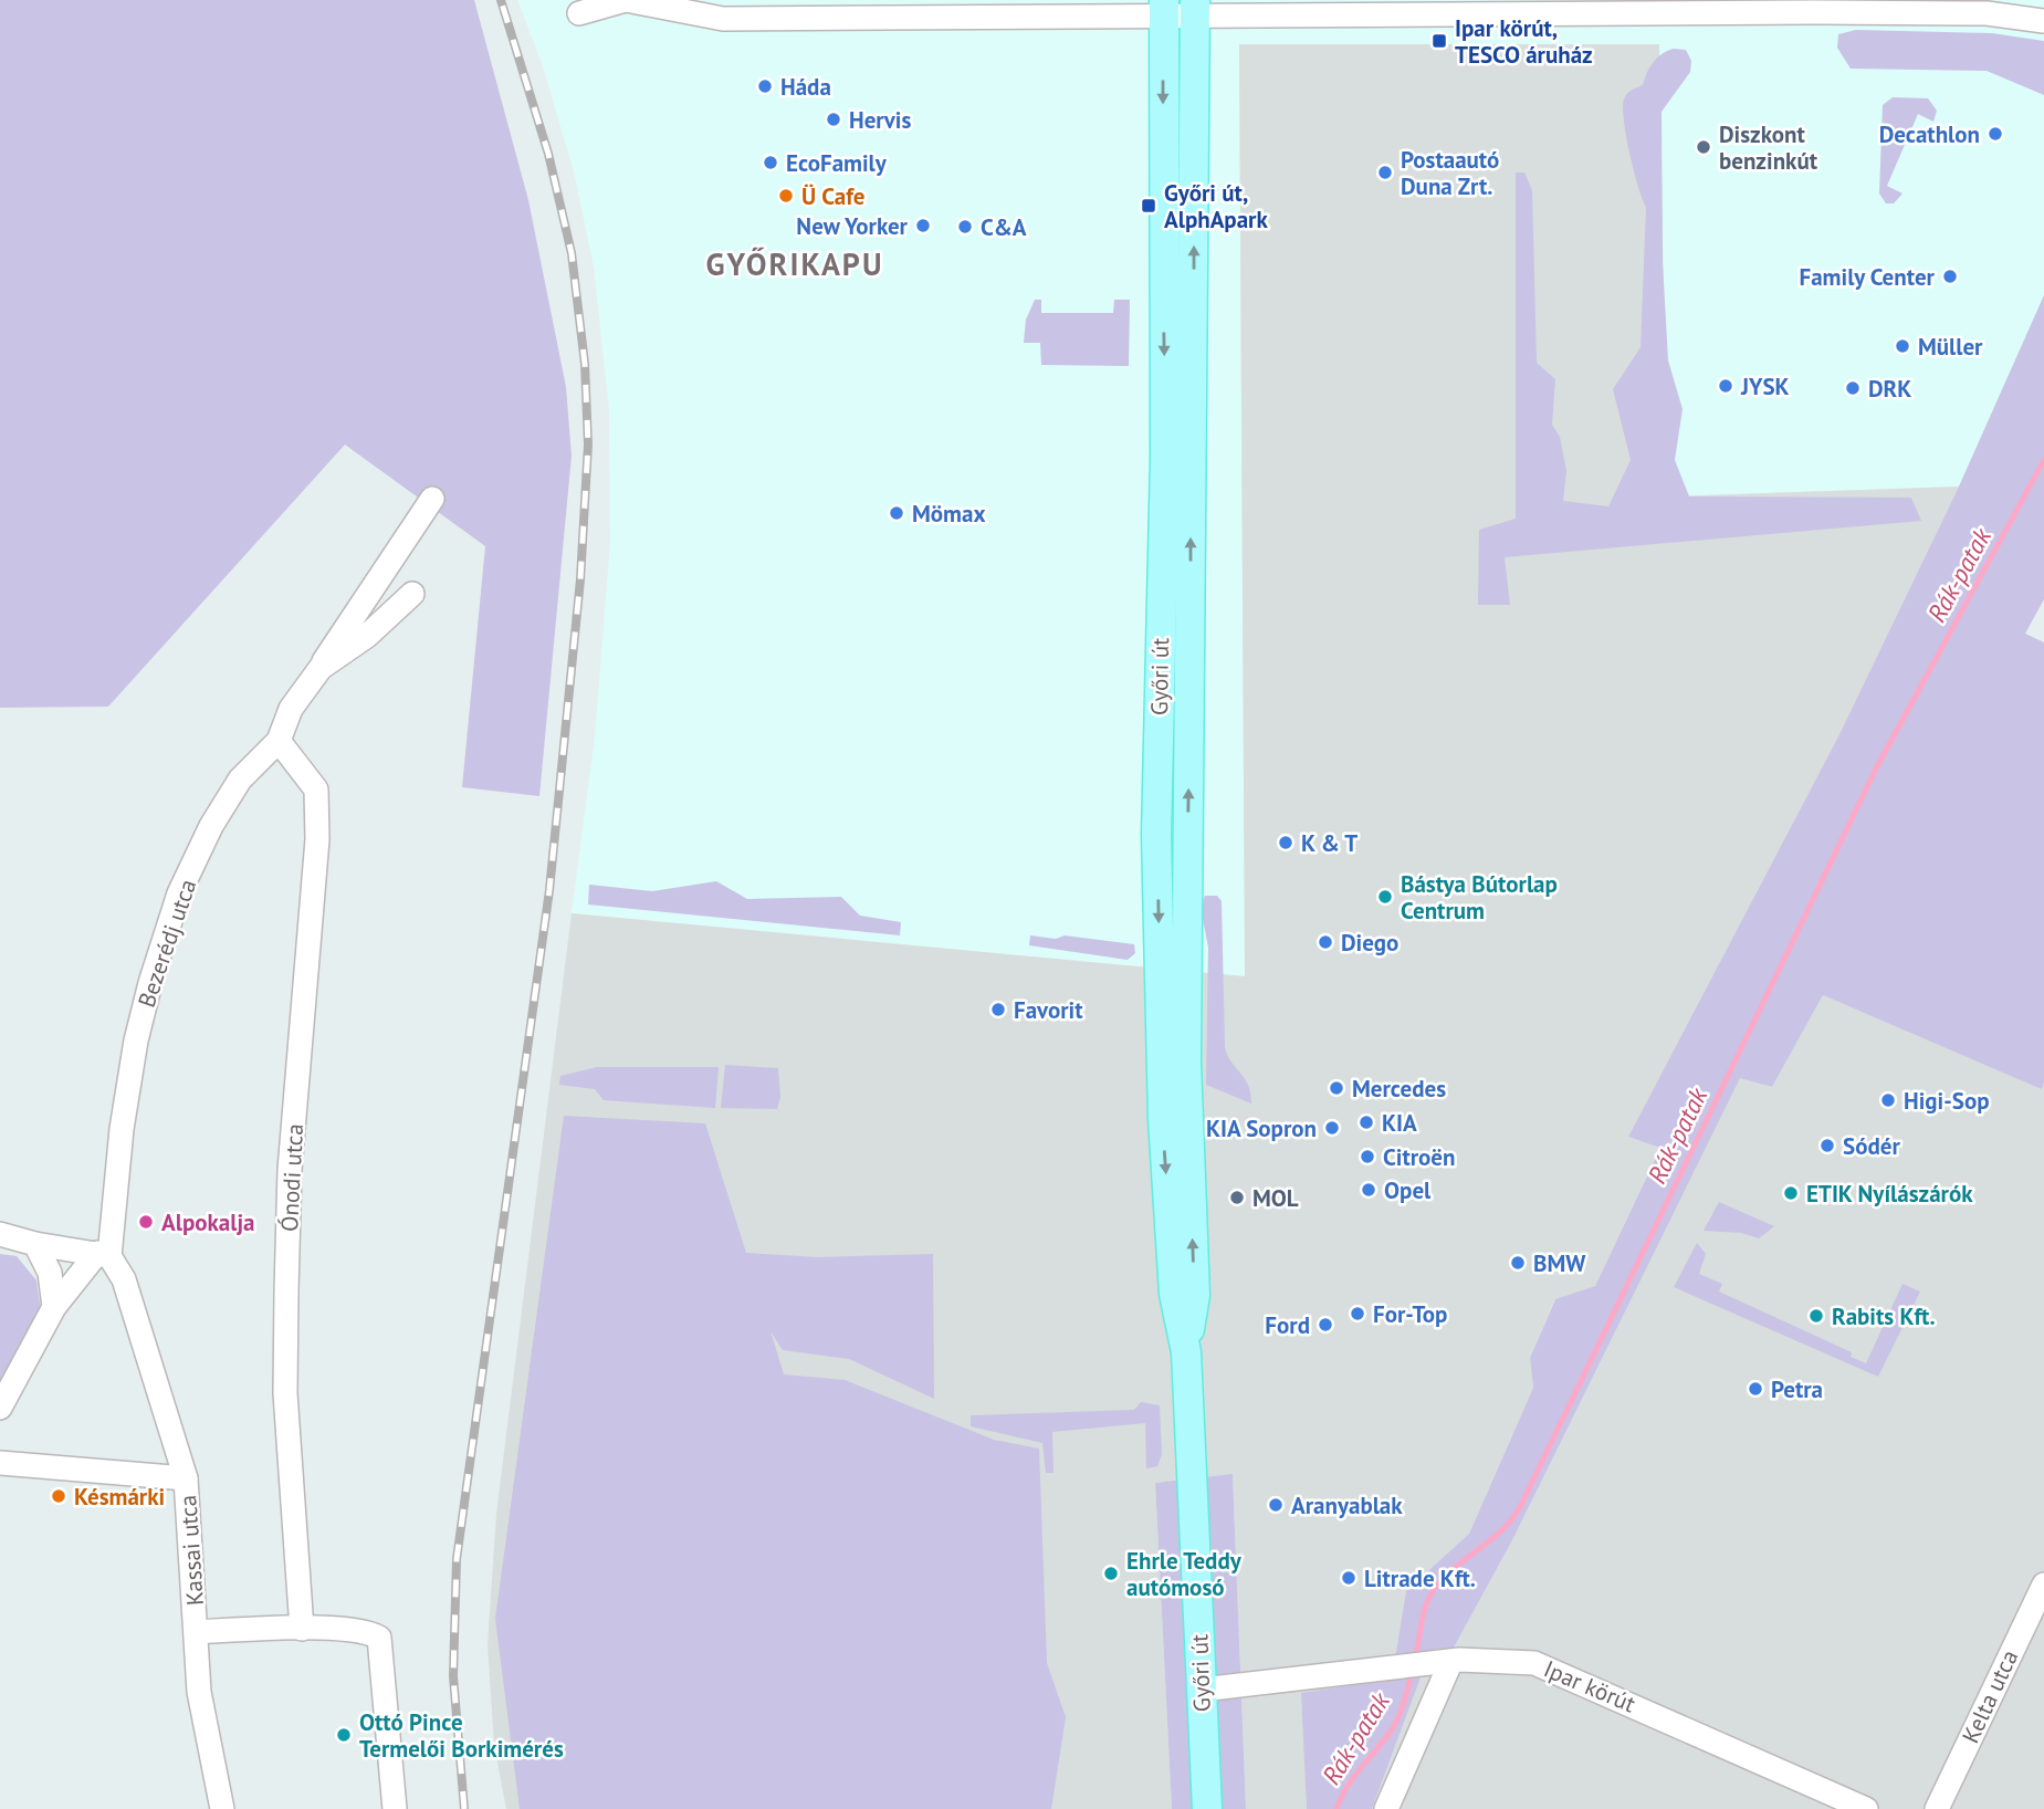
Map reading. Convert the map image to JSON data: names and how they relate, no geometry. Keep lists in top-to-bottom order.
{
  "streets": {
    "main road": ["Győri út"],
    "street": [
      "Bezerédj utca",
      "Ónodi utca",
      "Kassai utca",
      "Ipar körút",
      "Kelta utca"
    ]
  },
  "crossings": [
    ["Győri út", "Ipar körút"],
    ["Bezerédj utca", "Ónodi utca"],
    ["Bezerédj utca", "Kassai utca"]
  ],
  "districts": ["GYŐRIKAPU"],
  "water": ["Rák-patak"],
  "places": {
    "transit": ["Ipar körút, TESCO áruház", "Győri út, AlphApark"],
    "other": [
      "Háda",
      "Hervis",
      "Decathlon",
      "Diszkont benzinkút",
      "EcoFamily",
      "Postaautó Duna Zrt.",
      "Ü Cafe",
      "New Yorker",
      "C&A",
      "Family Center",
      "Müller",
      "JYSK",
      "DRK",
      "Mömax",
      "K & T",
      "Bástya Bútorlap Centrum",
      "Diego",
      "Favorit",
      "Mercedes",
      "Higi-Sop",
      "KIA",
      "KIA Sopron",
      "Sódér",
      "Citroën",
      "Opel",
      "ETIK Nyílászárók",
      "MOL",
      "Alpokalja",
      "BMW",
      "For-Top",
      "Rabits Kft.",
      "Ford",
      "Petra",
      "Késmárki",
      "Aranyablak",
      "Ehrle Teddy autómosó",
      "Litrade Kft.",
      "Ottó Pince Termelői Borkimérés"
    ]
  }
}
